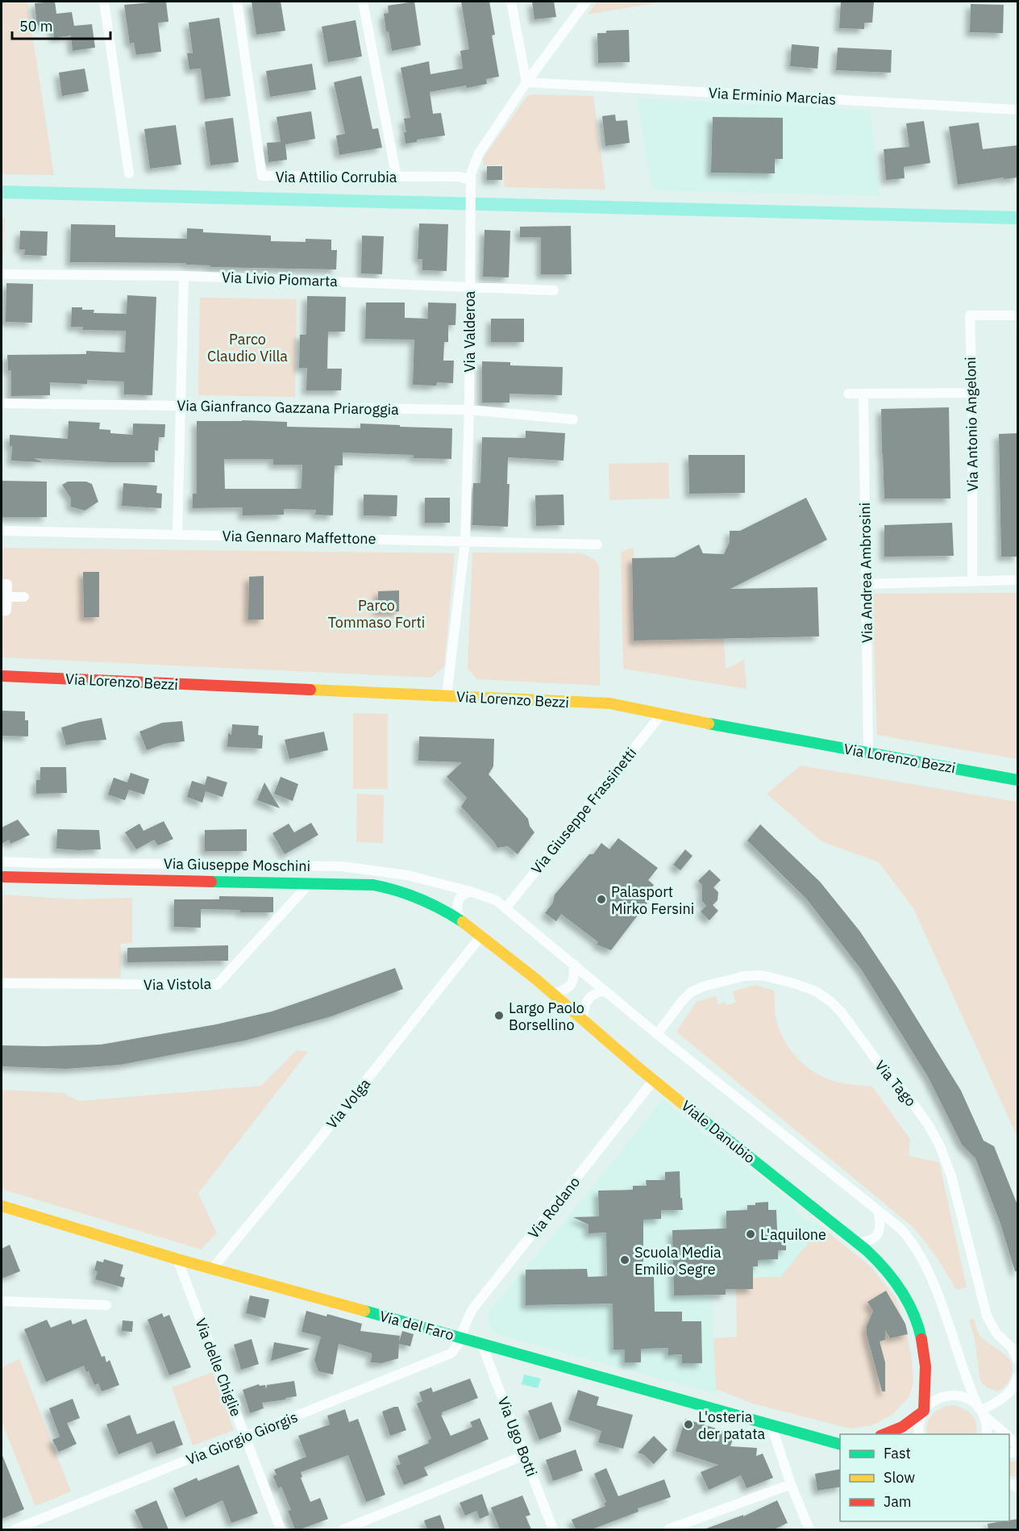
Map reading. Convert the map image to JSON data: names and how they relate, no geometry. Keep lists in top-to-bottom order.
{
  "streets": {
    "street": [
      "Via Erminio Marcias",
      "Via Attilio Corrubia",
      "Via Livio Piomarta",
      "Via Valderoa",
      "Via Gianfranco Gazzana Priaroggia",
      "Via Antonio Angeloni",
      "Via Gennaro Maffettone",
      "Via Andrea Ambrosini",
      "Via Lorenzo Bezzi",
      "Via Giuseppe Frassinetti",
      "Via Giuseppe Moschini",
      "Via Vistola",
      "Via Tago",
      "Via Volga",
      "Viale Danubio",
      "Via Rodano",
      "Via del Faro",
      "Via delle Chiglie",
      "Via Ugo Botti",
      "Via Giorgio Giorgis"
    ]
  },
  "crossings": [
    ["Via Erminio Marcias", "Via Valderoa"],
    ["Via Attilio Corrubia", "Via Valderoa"],
    ["Via Livio Piomarta", "Via Valderoa"],
    ["Via Valderoa", "Via Gianfranco Gazzana Priaroggia"],
    ["Via Valderoa", "Via Gennaro Maffettone"],
    ["Via Valderoa", "Via Lorenzo Bezzi"],
    ["Via Andrea Ambrosini", "Via Lorenzo Bezzi"],
    ["Via Lorenzo Bezzi", "Via Giuseppe Frassinetti"],
    ["Via Giuseppe Moschini", "Via Vistola"],
    ["Via Giuseppe Moschini", "Viale Danubio"],
    ["Via Volga", "Viale Danubio"],
    ["Via Volga", "Via del Faro"],
    ["Viale Danubio", "Via Rodano"],
    ["Via Rodano", "Via del Faro"],
    ["Via Rodano", "Via Giorgio Giorgis"],
    ["Via del Faro", "Via delle Chiglie"],
    ["Via del Faro", "Via Ugo Botti"],
    ["Via del Faro", "Via Giorgio Giorgis"],
    ["Via delle Chiglie", "Via Giorgio Giorgis"]
  ],
  "parks": ["Parco Claudio Villa", "Parco Tommaso Forti"],
  "places": [
    "Palasport Mirko Fersini",
    "Largo Paolo Borsellino",
    "L'aquilone",
    "Scuola Media Emilio Segre",
    "L'osteria der patata"
  ],
  "legend": ["Fast", "Slow", "Jam"],
  "scale_bar": "50 m"
}
